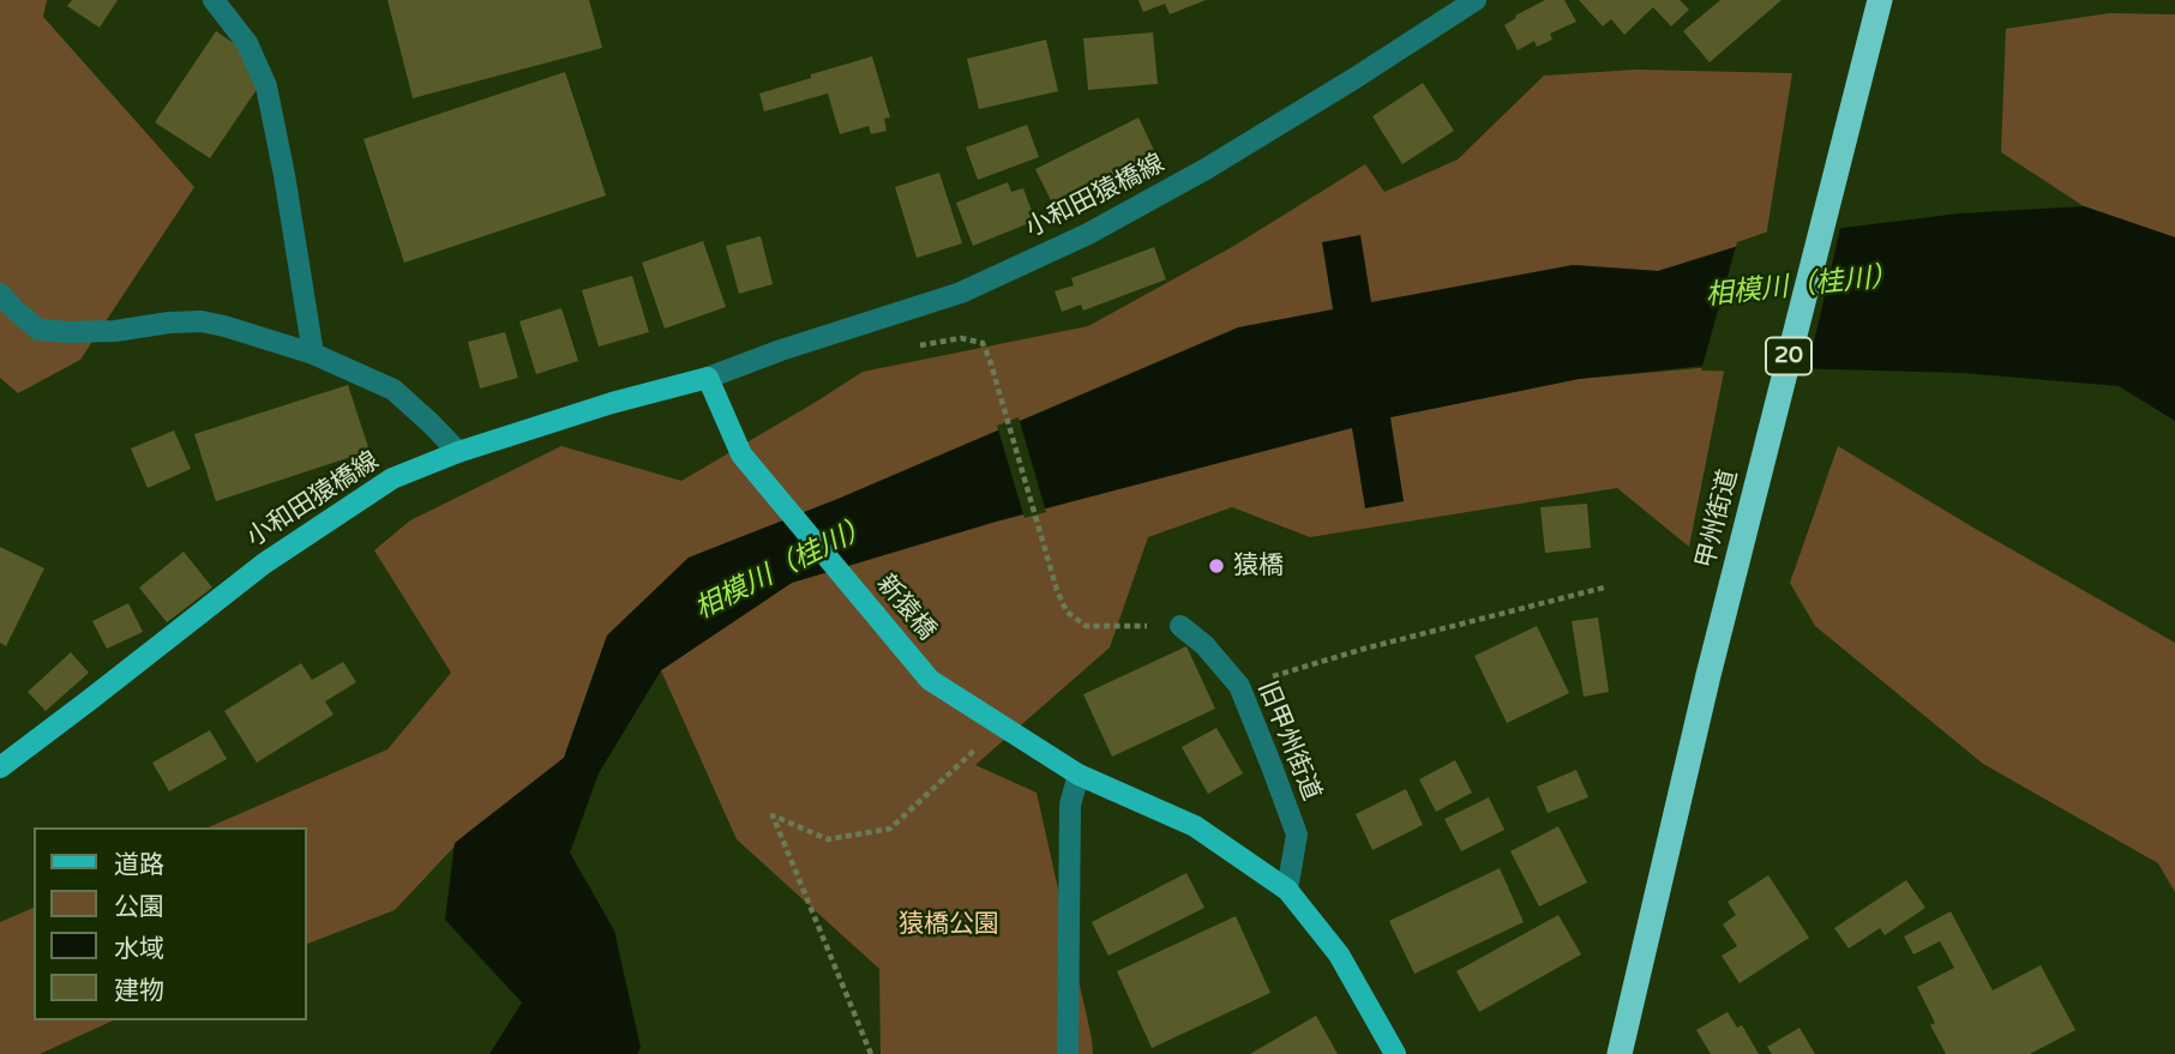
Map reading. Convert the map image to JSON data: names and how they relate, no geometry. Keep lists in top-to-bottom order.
{
  "streets": {
    "highway": ["20", "甲州街道"],
    "main road": ["小和田猿橋線", "新猿橋"],
    "street": ["旧甲州街道"]
  },
  "crossings": [
    ["小和田猿橋線", "新猿橋"]
  ],
  "water": ["相模川（桂川）"],
  "parks": ["猿橋公園"],
  "places": ["猿橋"],
  "legend": [
    "道路",
    "公園",
    "水域",
    "建物"
  ]
}
